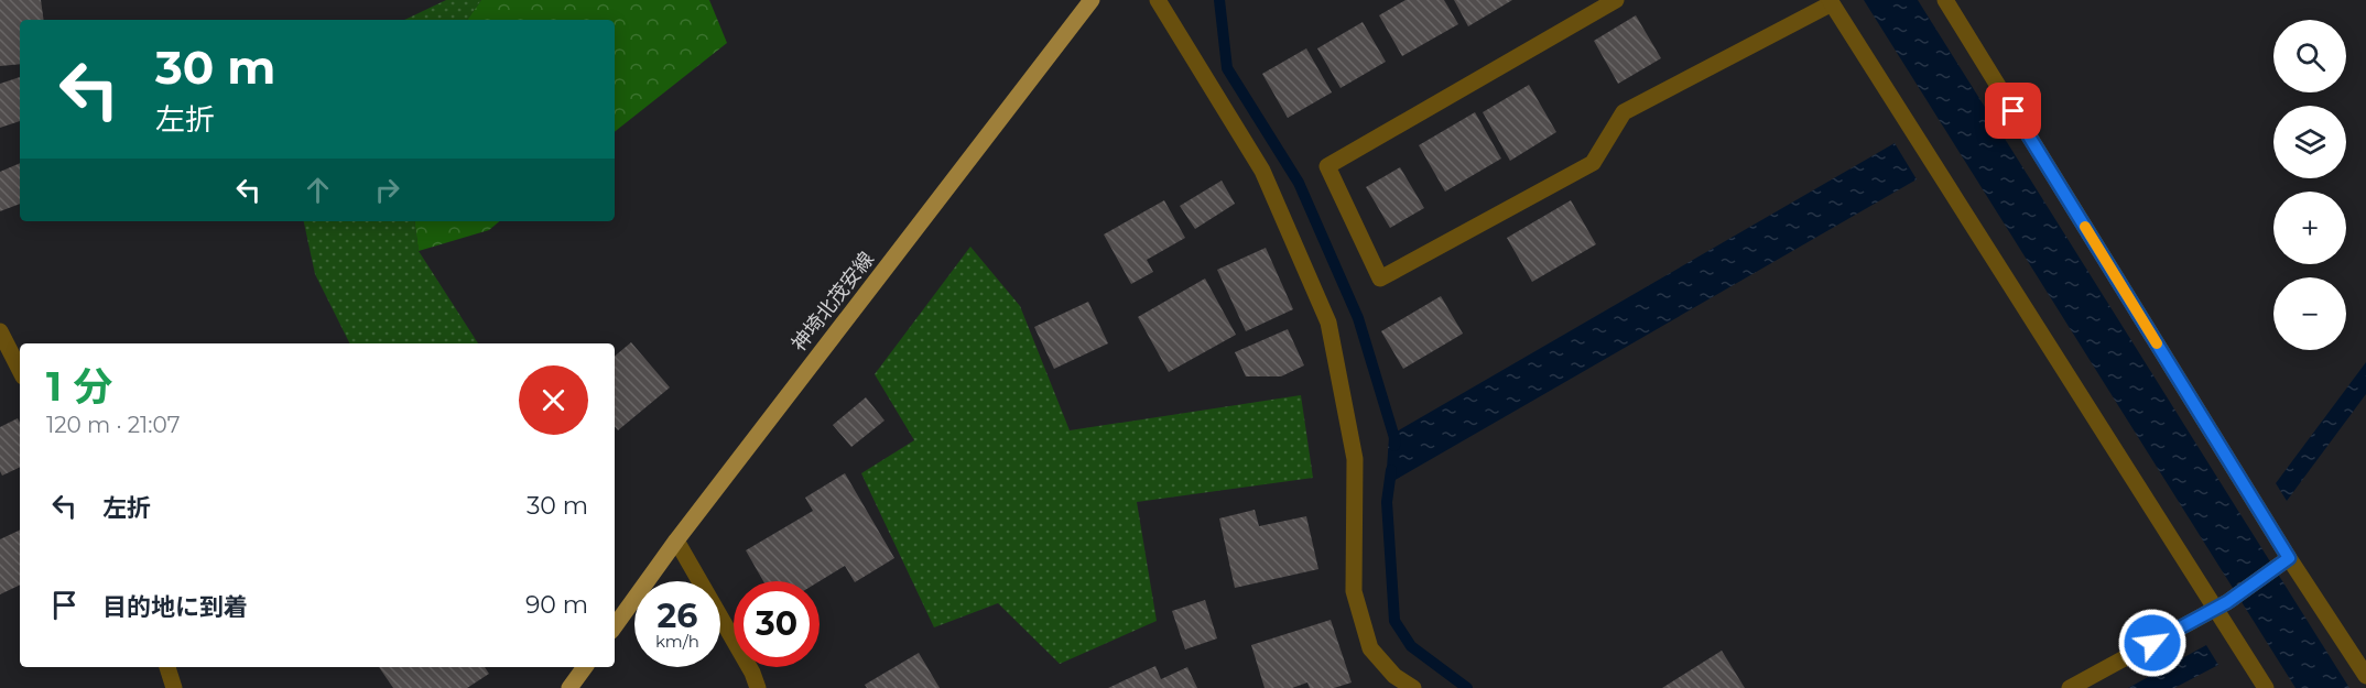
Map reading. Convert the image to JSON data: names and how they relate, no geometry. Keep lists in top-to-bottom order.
{
  "streets": {
    "main road": ["神埼北茂安線"]
  },
  "page": {
    "map_buttons": ["+", "−"],
    "turn": ["30 m", "左折"],
    "heading": ["1 分", "120 m · 21:07"],
    "list": [
      {
        "name": "左折",
        "value": "30 m"
      },
      {
        "name": "目的地に到着",
        "value": "90 m"
      }
    ],
    "speed": "26 km/h",
    "limit": "30"
  }
}
